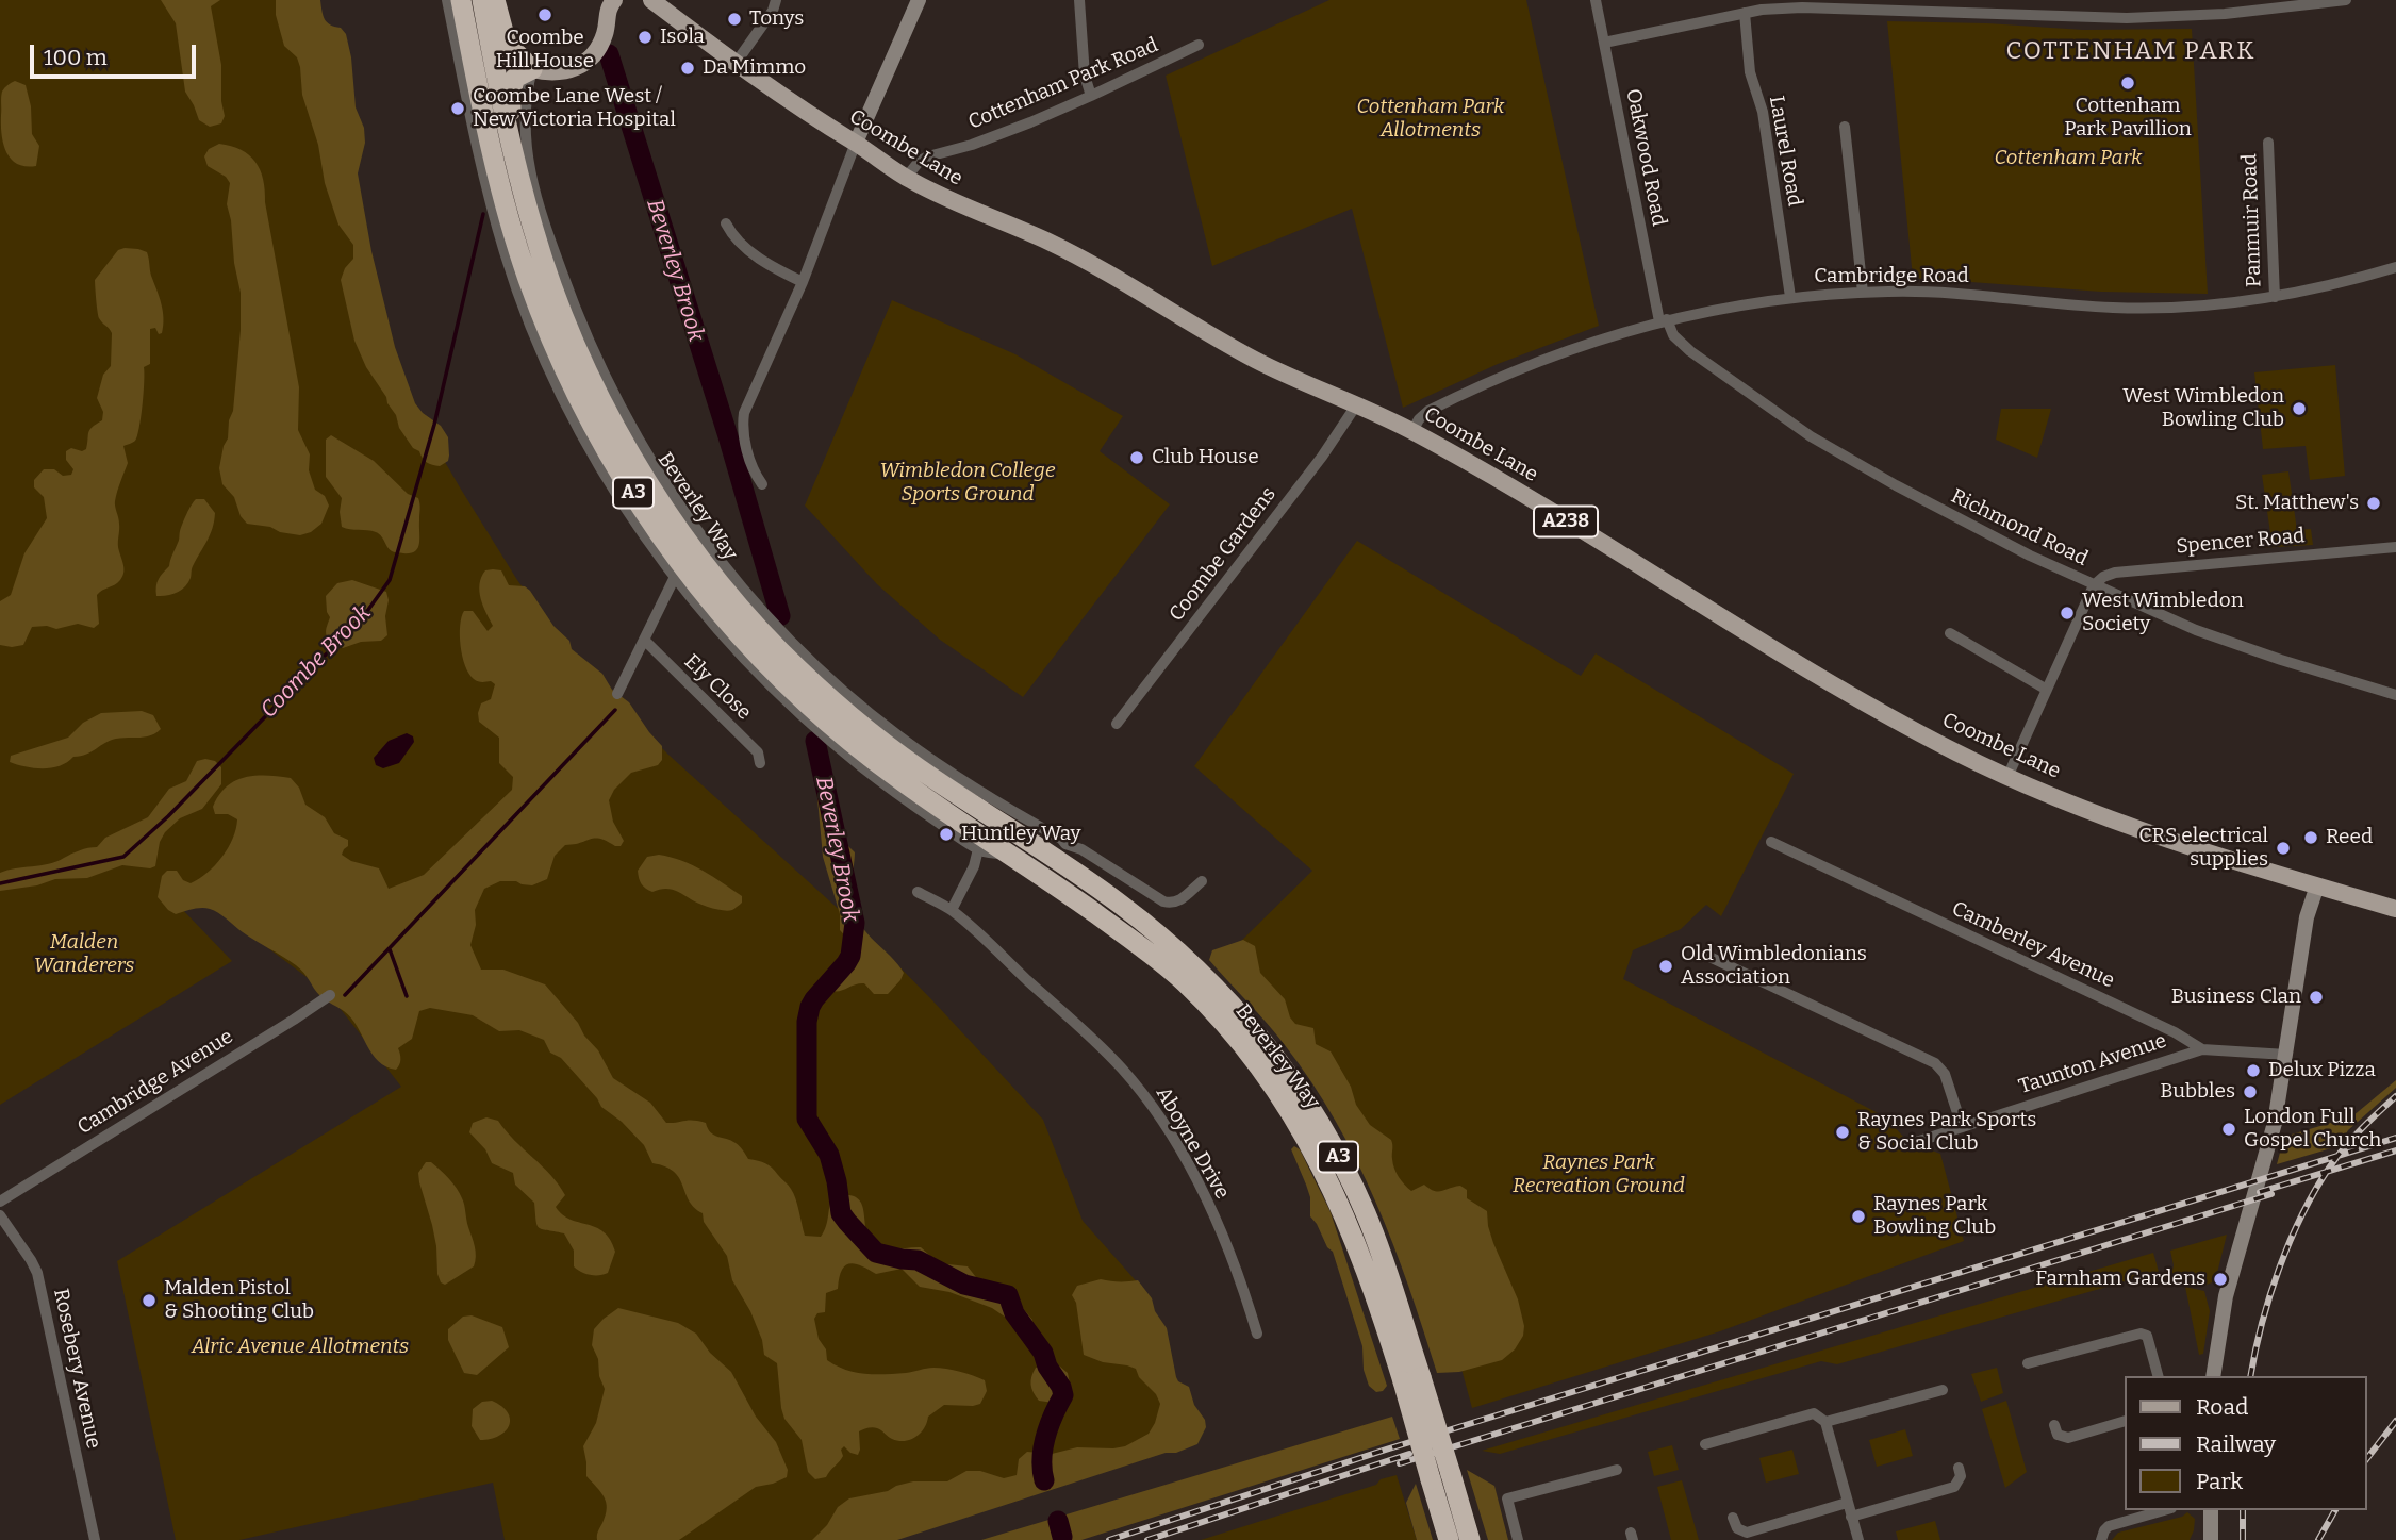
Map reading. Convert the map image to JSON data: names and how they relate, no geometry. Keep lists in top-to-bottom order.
{
  "streets": {
    "highway": ["A3", "Beverley Way"],
    "main road": ["Coombe Lane", "A238"],
    "street": [
      "Cottenham Park Road",
      "Laurel Road",
      "Oakwood Road",
      "Panmuir Road",
      "Cambridge Road",
      "Richmond Road",
      "Spencer Road",
      "Coombe Gardens",
      "Ely Close",
      "Camberley Avenue",
      "Taunton Avenue",
      "Cambridge Avenue",
      "Aboyne Drive",
      "Rosebery Avenue"
    ]
  },
  "crossings": [
    ["Cottenham Park Road", "Coombe Lane"],
    ["Coombe Lane", "Cambridge Road"],
    ["Coombe Lane", "Coombe Gardens"],
    ["Laurel Road", "Cambridge Road"],
    ["Oakwood Road", "Cambridge Road"],
    ["Oakwood Road", "Richmond Road"],
    ["Panmuir Road", "Cambridge Road"],
    ["Cambridge Road", "Richmond Road"],
    ["Richmond Road", "Spencer Road"],
    ["Camberley Avenue", "Taunton Avenue"]
  ],
  "districts": ["COTTENHAM PARK"],
  "water": ["Beverley Brook", "Coombe Brook"],
  "parks": [
    "Cottenham Park Allotments",
    "Cottenham Park",
    "Wimbledon College Sports Ground",
    "Malden Wanderers",
    "Raynes Park Recreation Ground",
    "Alric Avenue Allotments"
  ],
  "places": [
    "Coombe Hill House",
    "Tonys",
    "Isola",
    "Da Mimmo",
    "Cottenham Park Pavillion",
    "Coombe Lane West / New Victoria Hospital",
    "West Wimbledon Bowling Club",
    "Club House",
    "St. Matthew's",
    "West Wimbledon Society",
    "Huntley Way",
    "Reed",
    "CRS electrical supplies",
    "Old Wimbledonians Association",
    "Business Clan",
    "Delux Pizza",
    "Bubbles",
    "London Full Gospel Church",
    "Raynes Park Sports & Social Club",
    "Raynes Park Bowling Club",
    "Farnham Gardens",
    "Malden Pistol & Shooting Club"
  ],
  "legend": ["Road", "Railway", "Park"],
  "scale_bar": "100 m"
}
